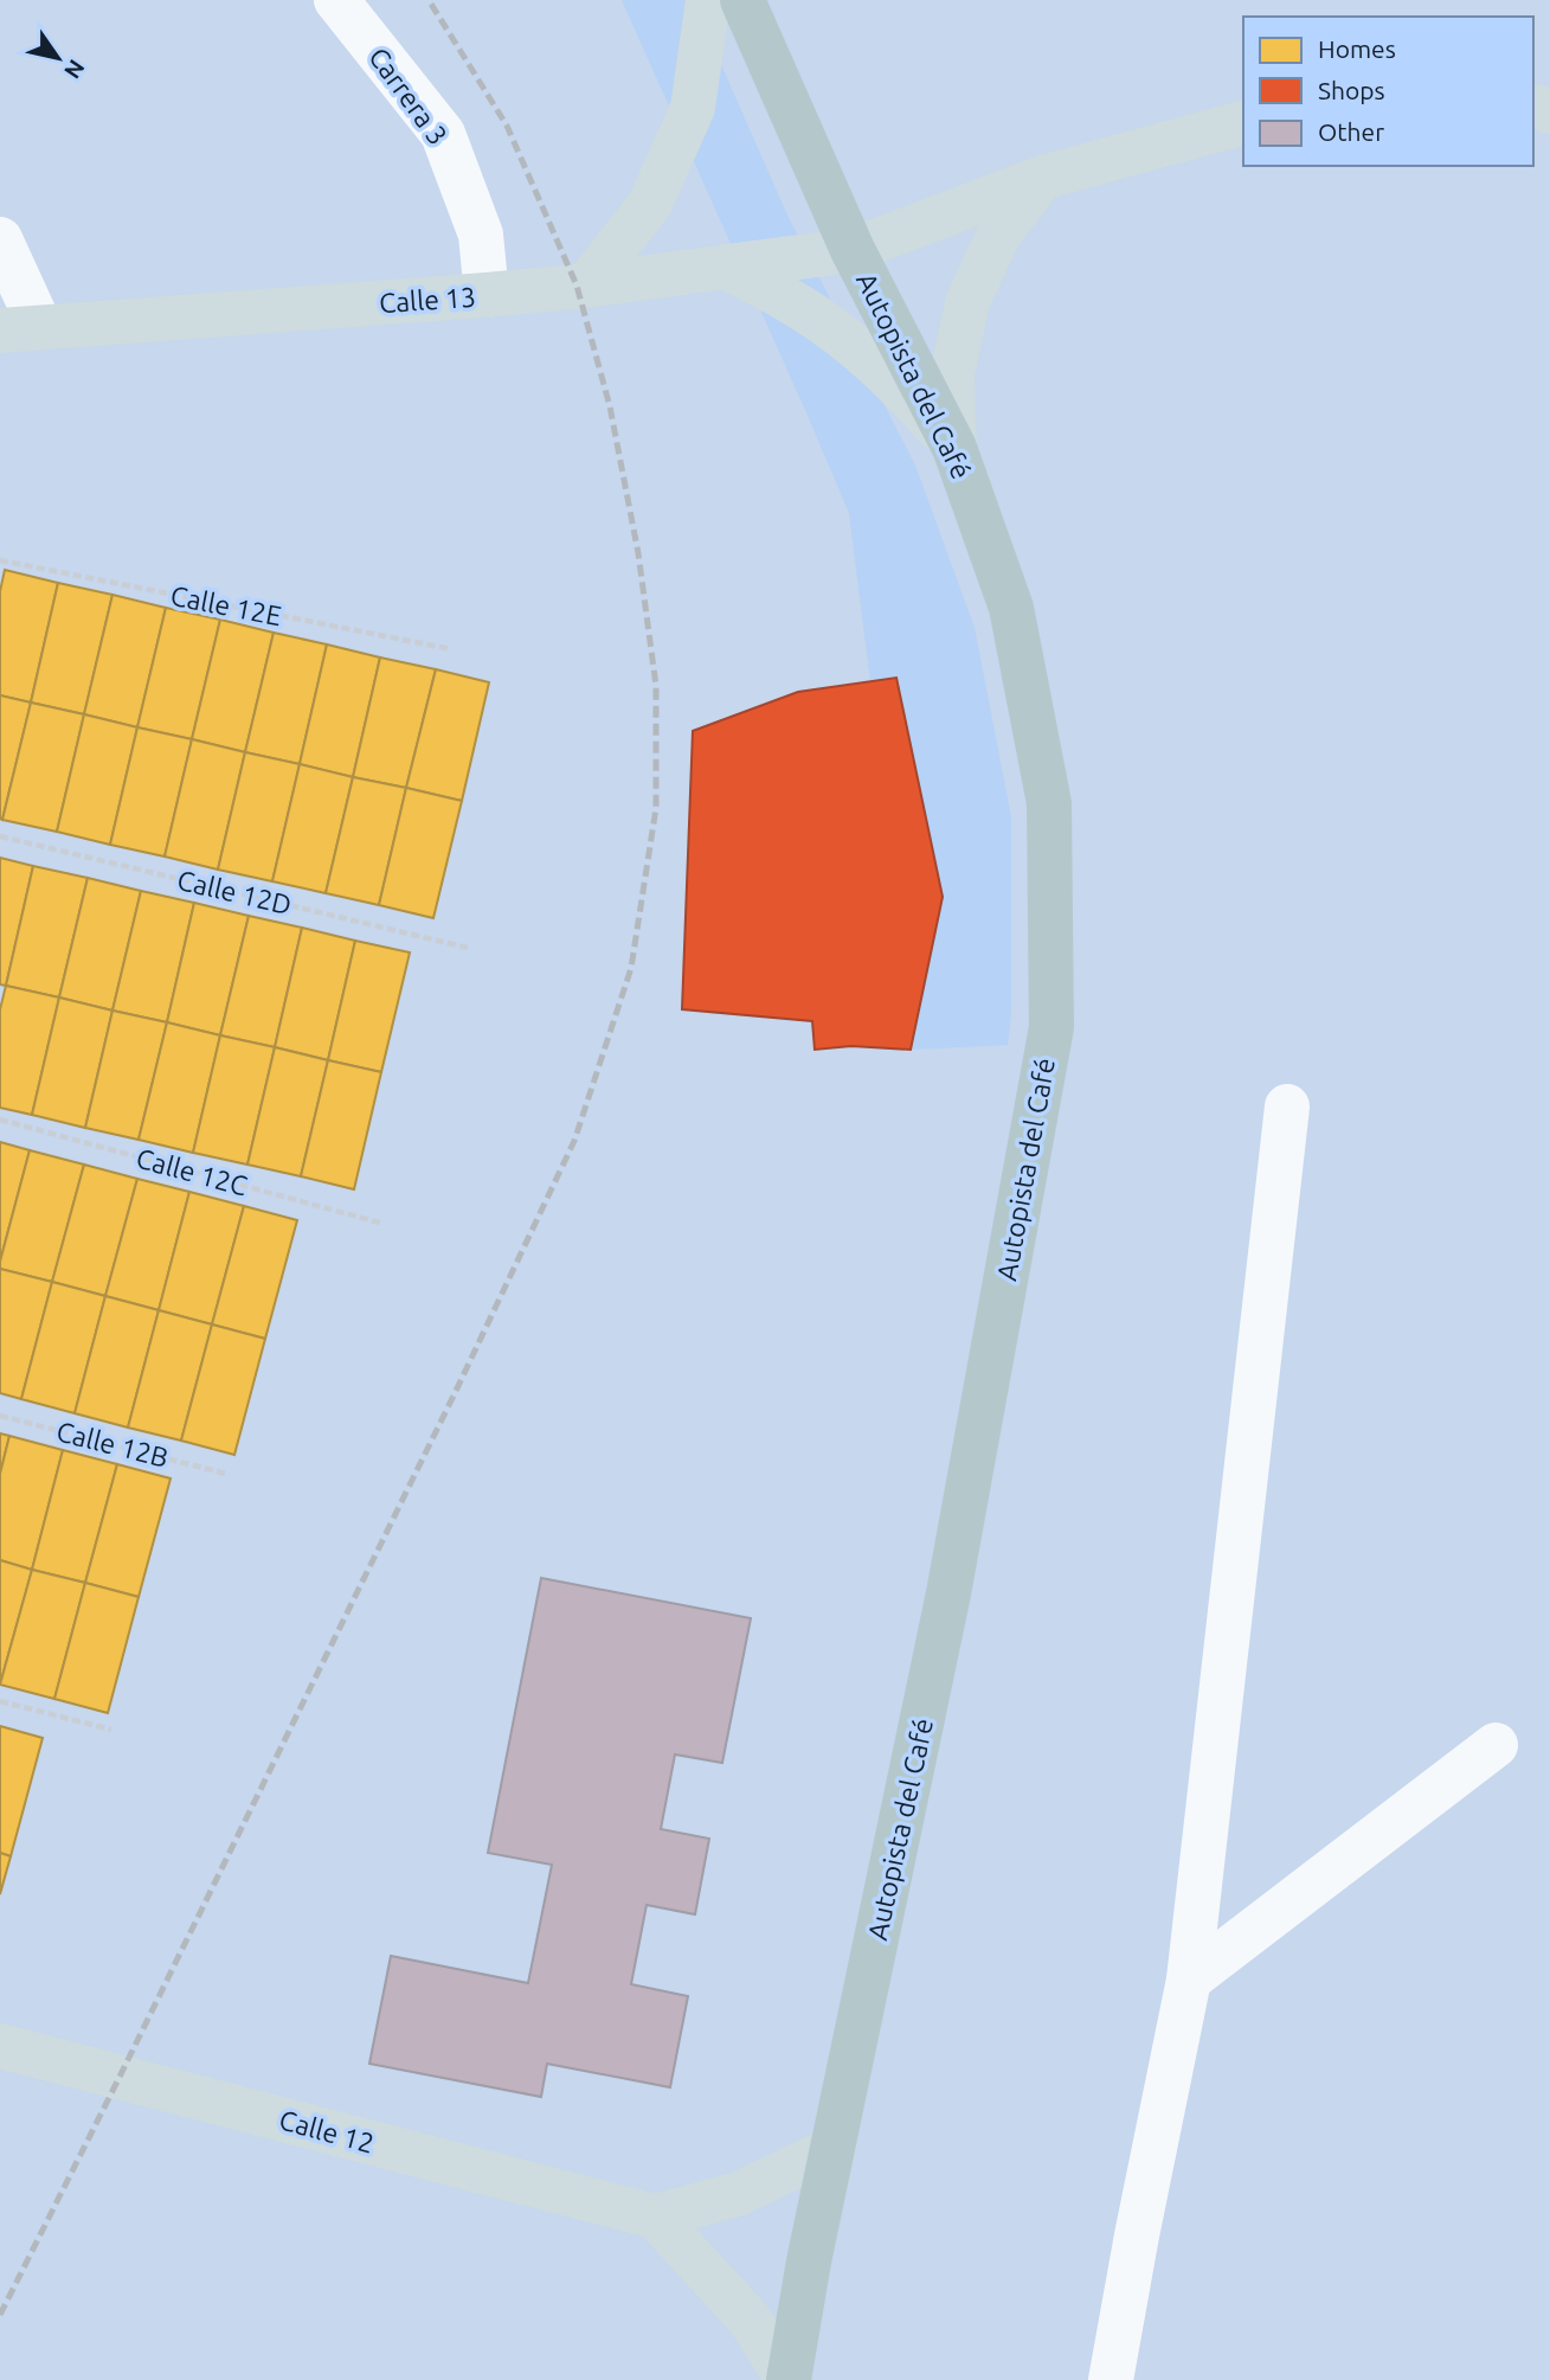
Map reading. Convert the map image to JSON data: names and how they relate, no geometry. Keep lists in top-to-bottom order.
{
  "streets": {
    "highway": ["Autopista del Café"],
    "main road": ["Calle 13", "Calle 12"],
    "street": ["Carrera 3"],
    "path": [
      "Calle 12E",
      "Calle 12D",
      "Calle 12C",
      "Calle 12B"
    ]
  },
  "crossings": [
    ["Carrera 3", "Calle 13"],
    ["Calle 13", "Autopista del Café"],
    ["Autopista del Café", "Calle 12"]
  ],
  "legend": ["Homes", "Shops", "Other"],
  "north": "bottom right"
}
